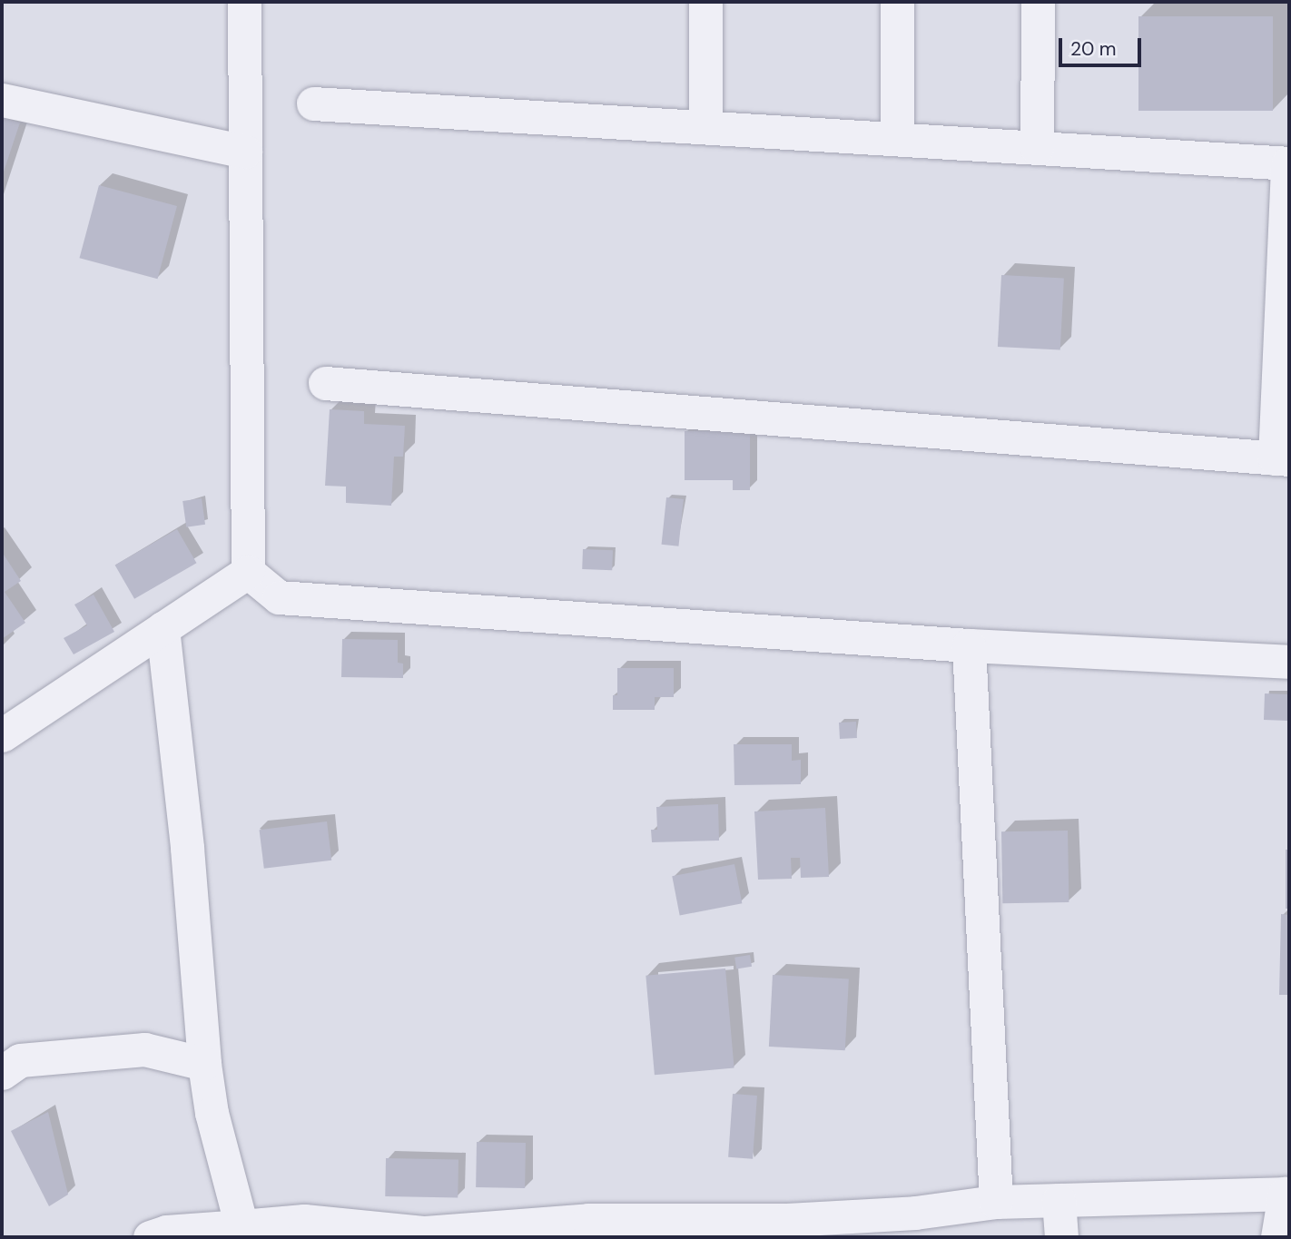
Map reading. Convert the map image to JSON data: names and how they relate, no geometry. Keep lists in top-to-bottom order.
{
  "scale_bar": "20 m"
}
